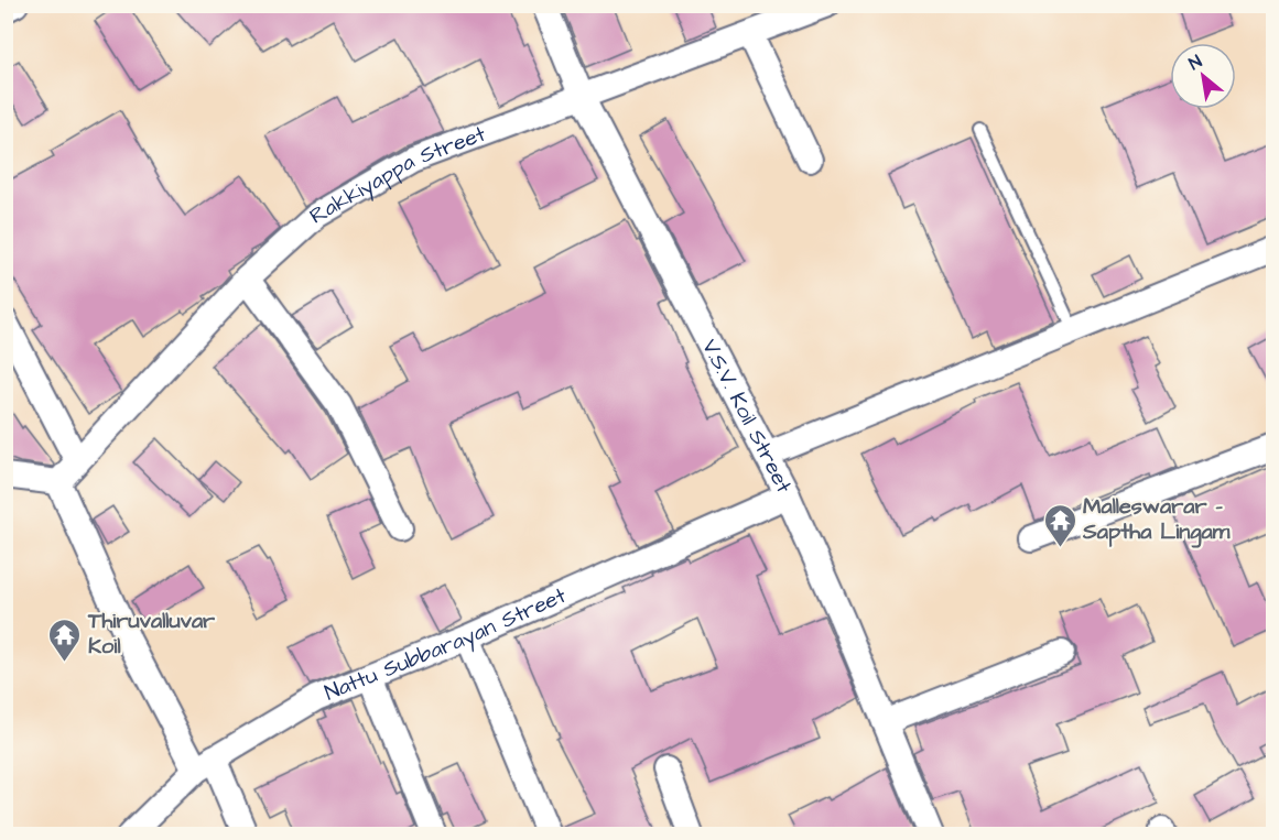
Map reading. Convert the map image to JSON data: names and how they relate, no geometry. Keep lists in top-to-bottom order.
{
  "streets": {
    "street": ["Rakkiyappa Street", "V.S.V. Koil Street", "Nattu Subbarayan Street"]
  },
  "crossings": [
    ["Rakkiyappa Street", "V.S.V. Koil Street"],
    ["V.S.V. Koil Street", "Nattu Subbarayan Street"]
  ],
  "places": {
    "temple": ["Malleswarar - Saptha Lingam", "Thiruvalluvar Koil"]
  },
  "north": "top left"
}
